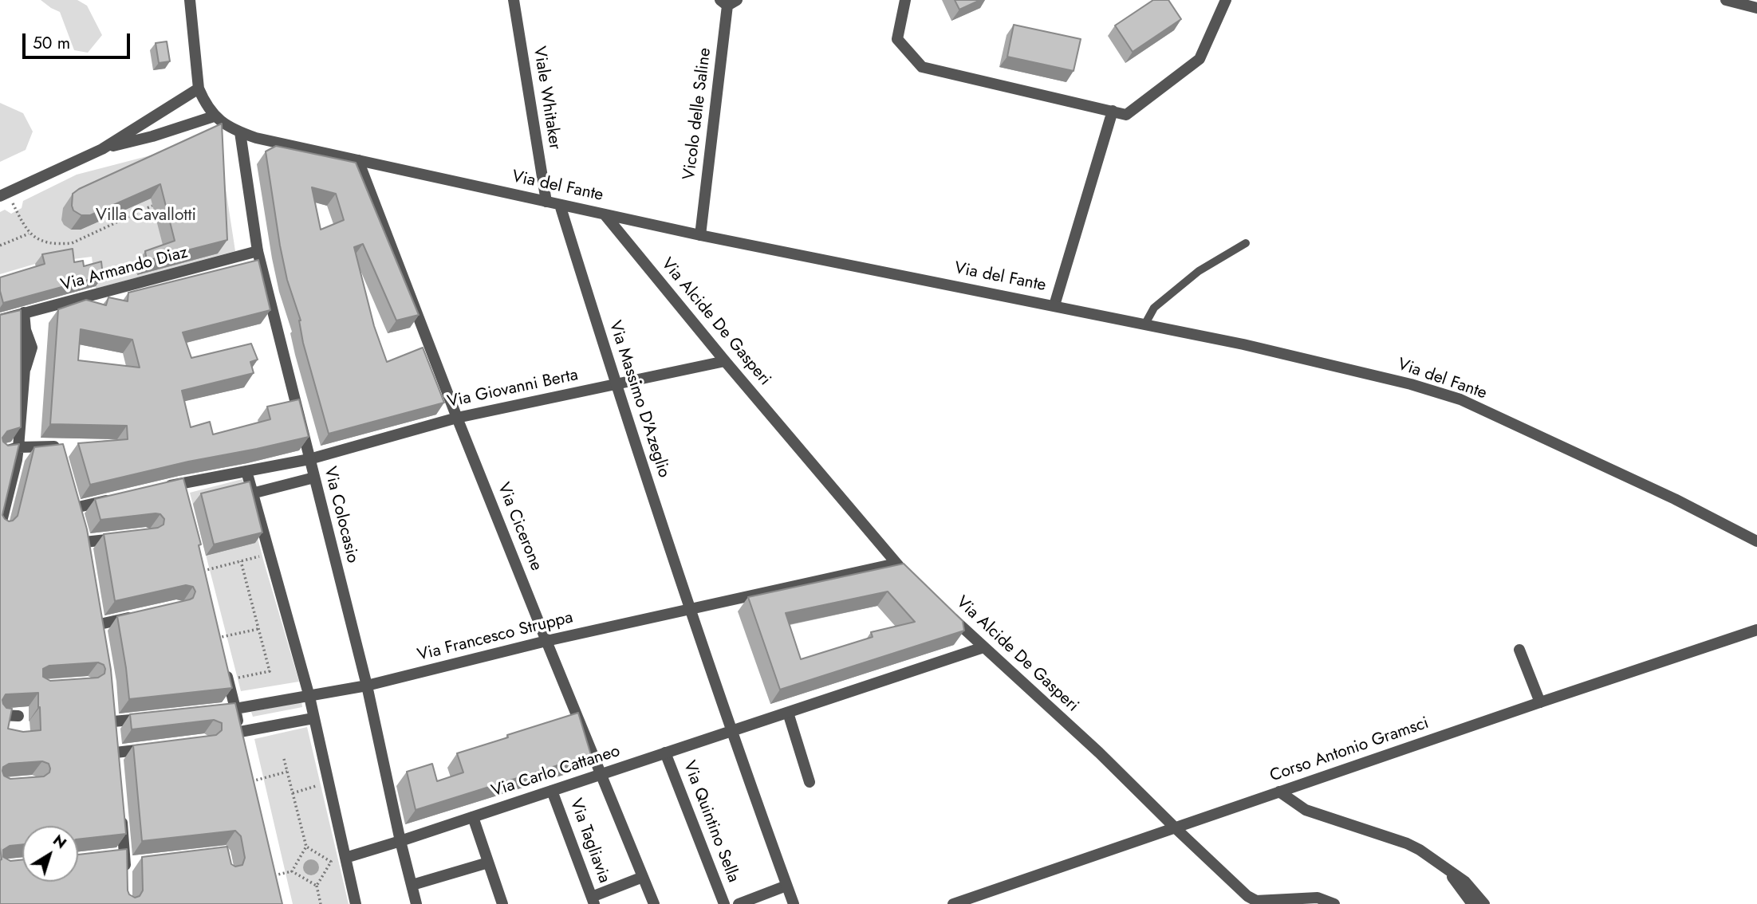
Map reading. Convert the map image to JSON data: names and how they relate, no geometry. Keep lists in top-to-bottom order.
{
  "streets": {
    "street": [
      "Viale Whitaker",
      "Vicolo delle Saline",
      "Via del Fante",
      "Via Armando Diaz",
      "Via Alcide De Gasperi",
      "Via Giovanni Berta",
      "Via Massimo D'Azeglio",
      "Via Colocasio",
      "Via Cicerone",
      "Via Francesco Struppa",
      "Corso Antonio Gramsci",
      "Via Carlo Cattaneo",
      "Via Quintino Sella",
      "Via Tagliavia"
    ]
  },
  "crossings": [
    ["Viale Whitaker", "Via del Fante"],
    ["Vicolo delle Saline", "Via del Fante"],
    ["Via del Fante", "Via Alcide De Gasperi"],
    ["Via del Fante", "Via Massimo D'Azeglio"],
    ["Via del Fante", "Via Colocasio"],
    ["Via del Fante", "Via Cicerone"],
    ["Via Armando Diaz", "Via Colocasio"],
    ["Via Alcide De Gasperi", "Via Giovanni Berta"],
    ["Via Alcide De Gasperi", "Via Francesco Struppa"],
    ["Via Alcide De Gasperi", "Corso Antonio Gramsci"],
    ["Via Giovanni Berta", "Via Massimo D'Azeglio"],
    ["Via Giovanni Berta", "Via Colocasio"],
    ["Via Giovanni Berta", "Via Cicerone"],
    ["Via Massimo D'Azeglio", "Via Francesco Struppa"],
    ["Via Massimo D'Azeglio", "Via Carlo Cattaneo"],
    ["Via Colocasio", "Via Francesco Struppa"],
    ["Via Colocasio", "Via Carlo Cattaneo"],
    ["Via Cicerone", "Via Francesco Struppa"],
    ["Via Cicerone", "Via Carlo Cattaneo"],
    ["Via Carlo Cattaneo", "Via Quintino Sella"],
    ["Via Carlo Cattaneo", "Via Tagliavia"]
  ],
  "parks": ["Villa Cavallotti"],
  "scale_bar": "50 m",
  "north": "top right"
}
